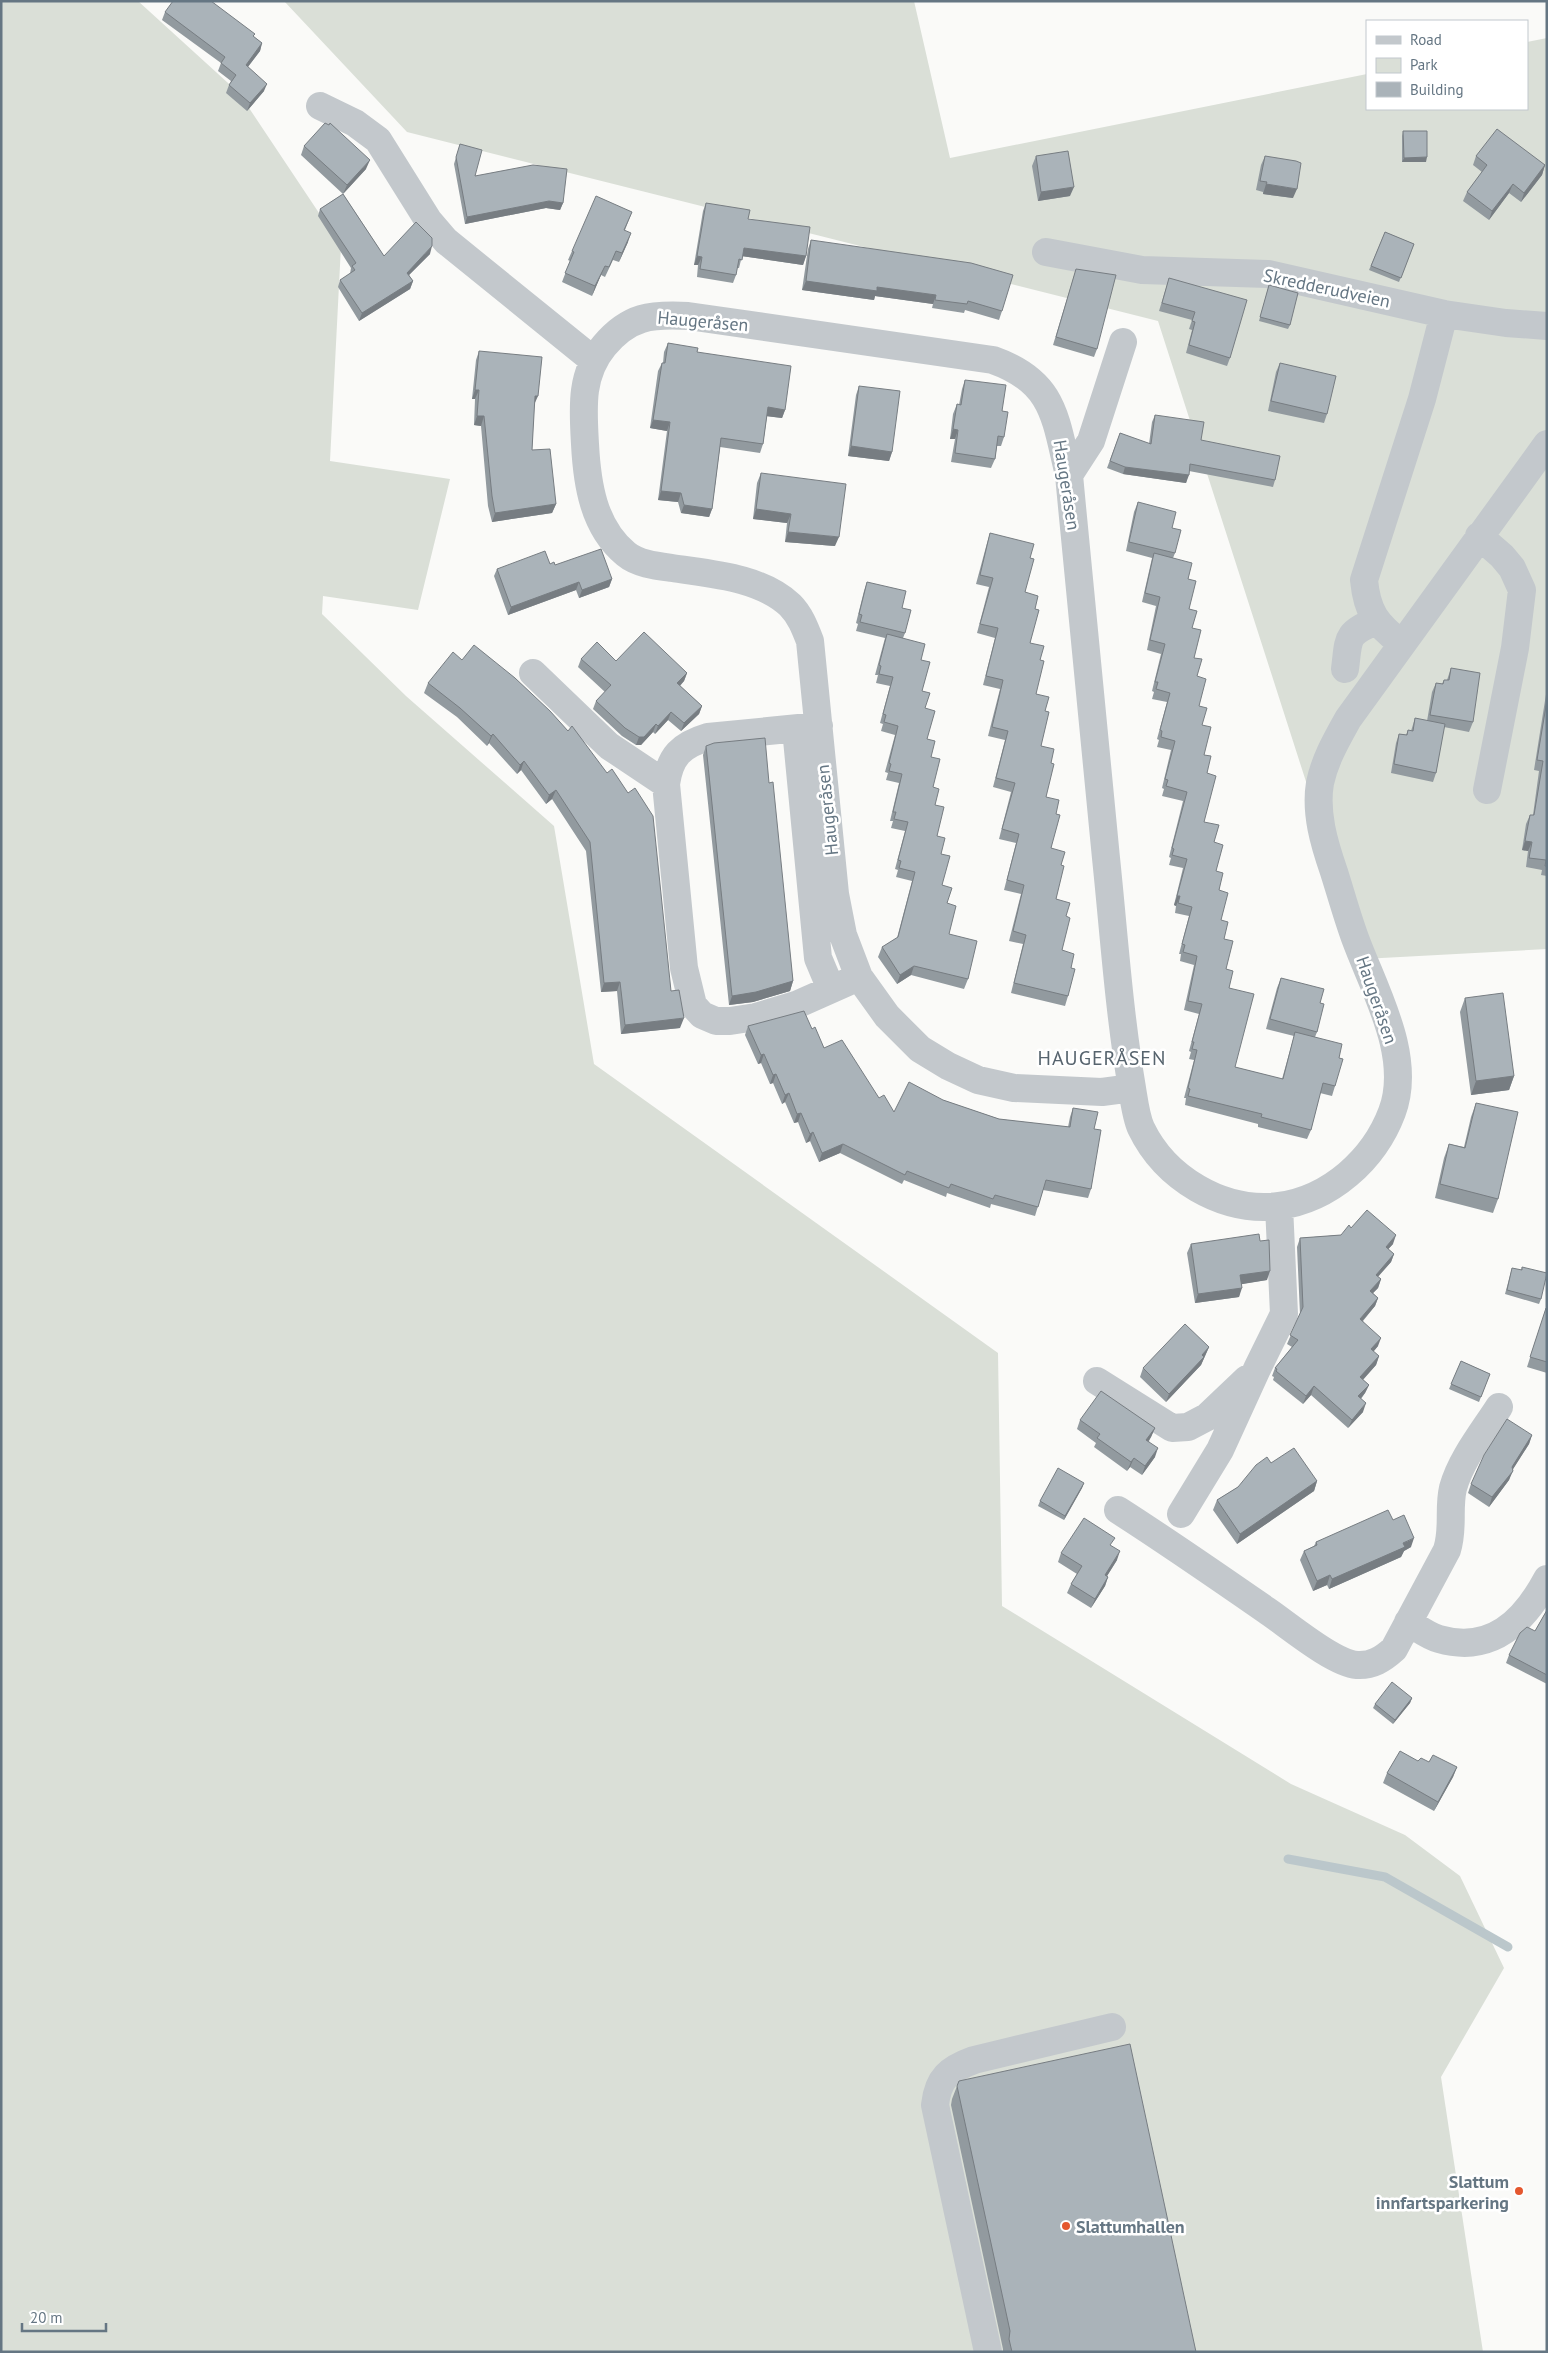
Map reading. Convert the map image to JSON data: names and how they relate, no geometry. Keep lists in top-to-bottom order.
{
  "streets": {
    "street": ["Skredderudveien", "Haugeråsen"]
  },
  "districts": ["HAUGERÅSEN"],
  "places": ["Slattum innfartsparkering", "Slattumhallen"],
  "legend": ["Road", "Park", "Building"],
  "scale_bar": "20 m"
}
